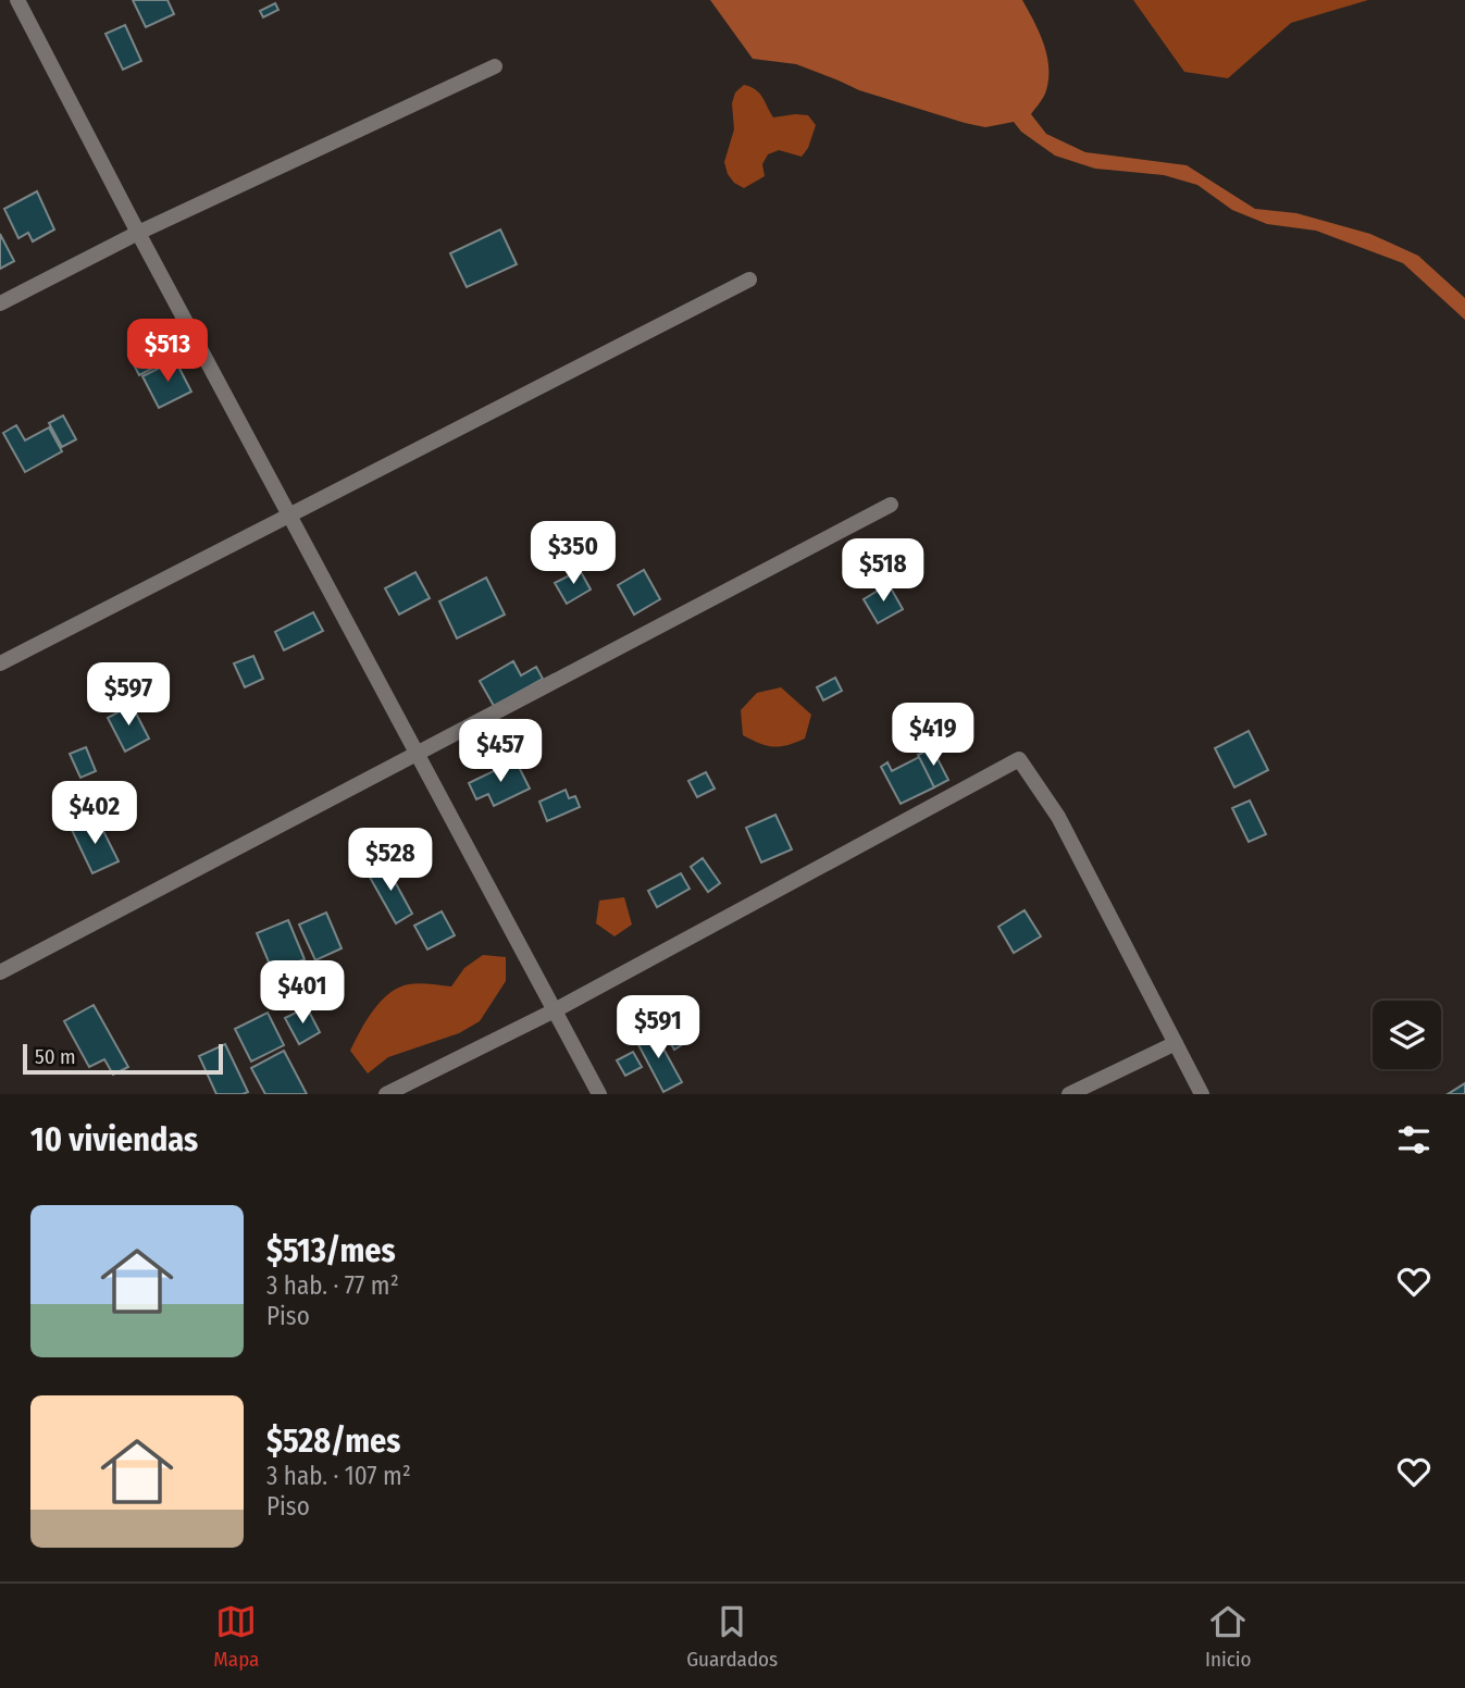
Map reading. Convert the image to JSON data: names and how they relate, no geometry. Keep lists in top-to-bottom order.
{
  "scale_bar": "50 m",
  "page": {
    "price": [
      "$513",
      "$350",
      "$518",
      "$597",
      "$419",
      "$457",
      "$402",
      "$528",
      "$401",
      "$591"
    ],
    "scale": "50 m",
    "heading": "10 viviendas",
    "list": [
      {
        "name": "$513/mes",
        "note": "3 hab. · 77 m² · Piso"
      },
      {
        "name": "$528/mes",
        "note": "3 hab. · 107 m² · Piso"
      }
    ],
    "tabs": ["Mapa", "Guardados", "Inicio"]
  }
}
